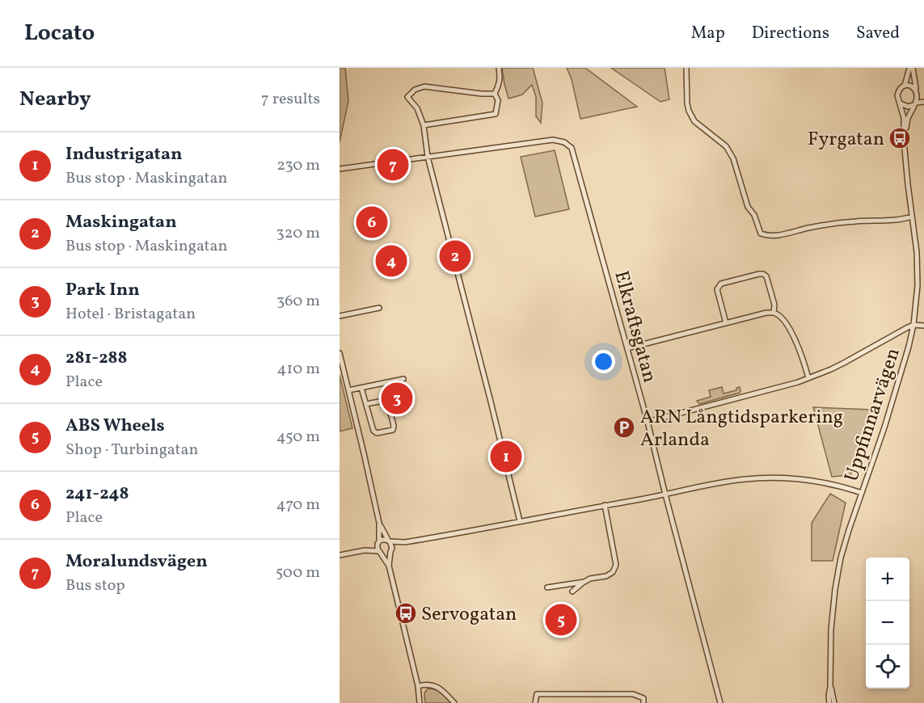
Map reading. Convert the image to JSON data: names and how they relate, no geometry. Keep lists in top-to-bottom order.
{
  "streets": {
    "street": ["Elkraftsgatan", "Uppfinnarvägen"]
  },
  "places": {
    "bus stop": ["Fyrgatan", "Servogatan"],
    "parking": ["ARN Långtidsparkering Arlanda"]
  },
  "page": {
    "header": "Locato",
    "nav": ["Map", "Directions", "Saved"],
    "heading": ["Nearby", "7 results"],
    "list": [
      {
        "mark": "1",
        "name": "Industrigatan",
        "note": "Bus stop · Maskingatan",
        "value": "230 m"
      },
      {
        "mark": "2",
        "name": "Maskingatan",
        "note": "Bus stop · Maskingatan",
        "value": "320 m"
      },
      {
        "mark": "3",
        "name": "Park Inn",
        "note": "Hotel · Bristagatan",
        "value": "360 m"
      },
      {
        "mark": "4",
        "name": "281-288",
        "note": "Place",
        "value": "410 m"
      },
      {
        "mark": "5",
        "name": "ABS Wheels",
        "note": "Shop · Turbingatan",
        "value": "450 m"
      },
      {
        "mark": "6",
        "name": "241-248",
        "note": "Place",
        "value": "470 m"
      },
      {
        "mark": "7",
        "name": "Moralundsvägen",
        "note": "Bus stop",
        "value": "500 m"
      }
    ],
    "pins": [
      "7",
      "6",
      "2",
      "4",
      "3",
      "1",
      "5"
    ],
    "map_buttons": ["+", "−"]
  }
}
